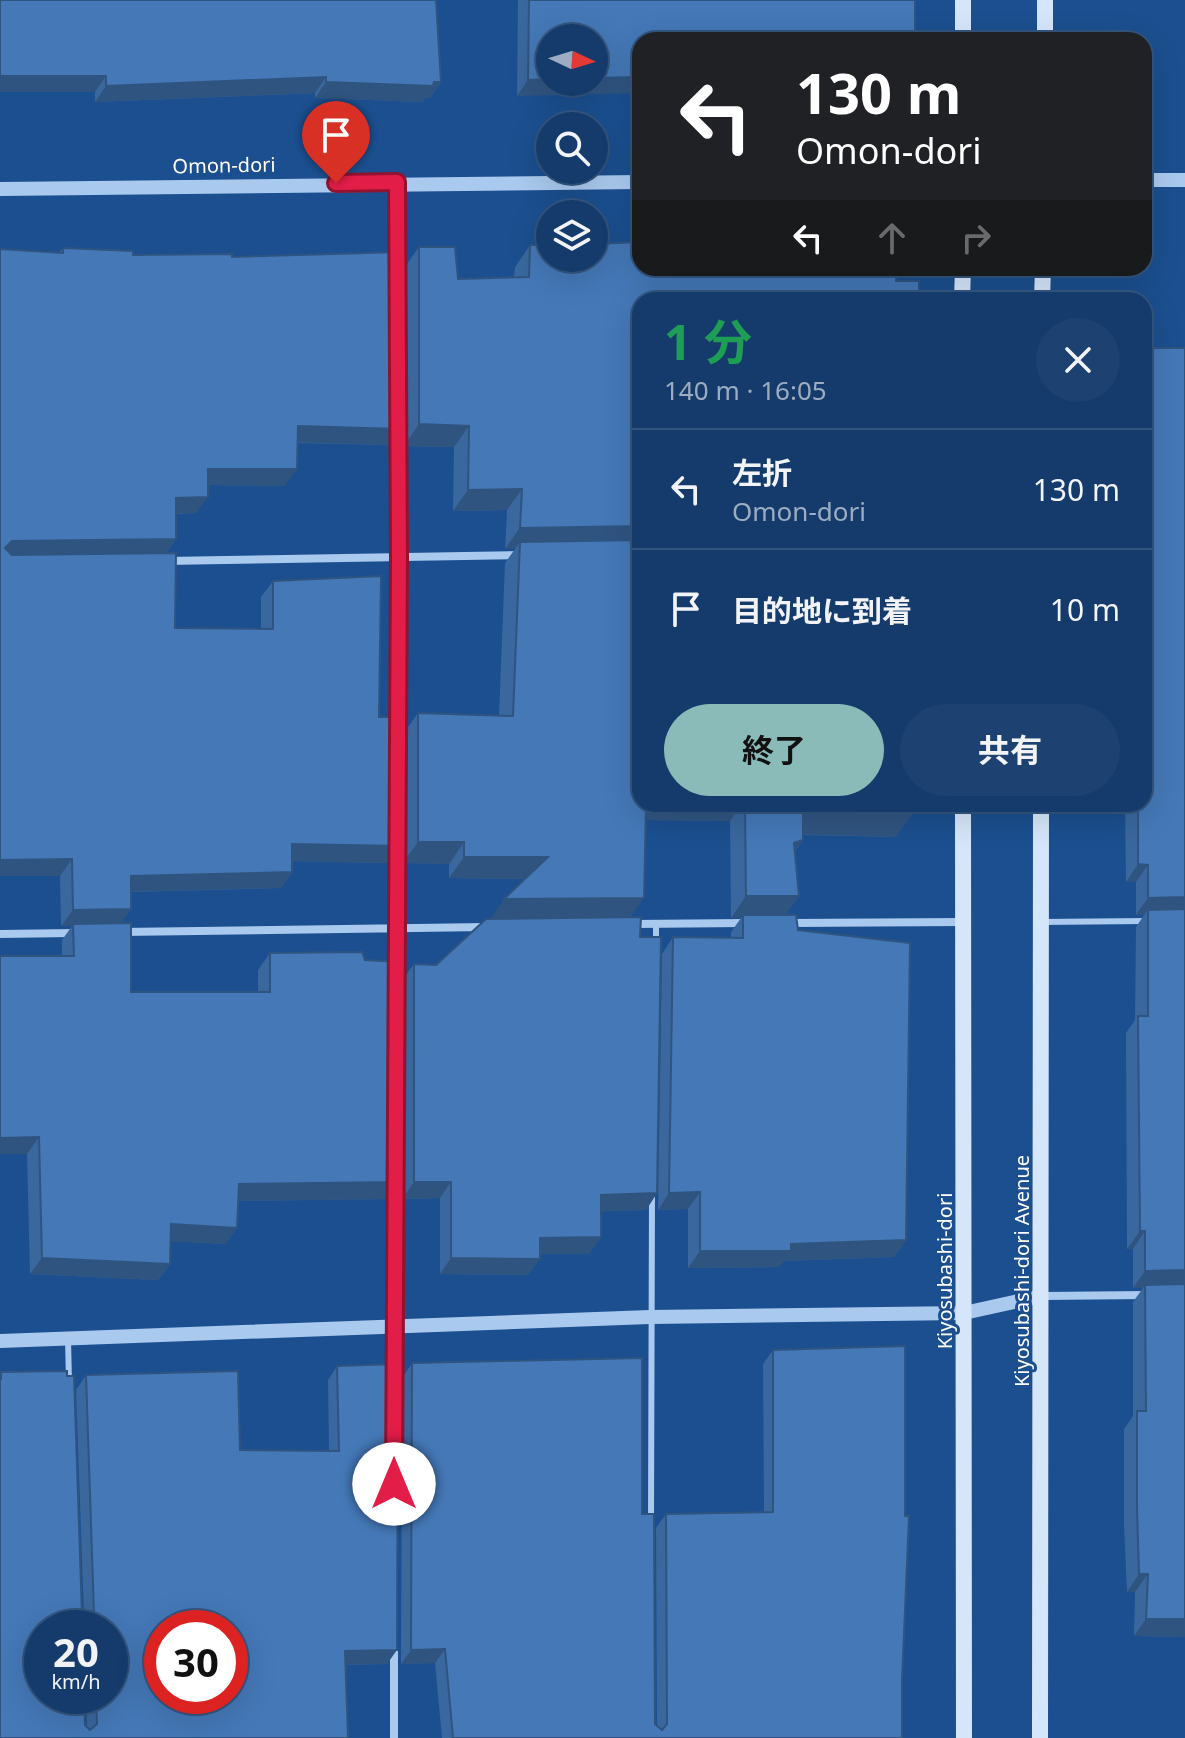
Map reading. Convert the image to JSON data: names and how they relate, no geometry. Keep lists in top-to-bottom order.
{
  "streets": {
    "main road": ["Kiyosubashi-dori", "Kiyosubashi-dori Avenue"],
    "street": ["Omon-dori"]
  },
  "north": "right",
  "page": {
    "turn": ["130 m", "Omon-dori"],
    "heading": ["1 分", "140 m · 16:05"],
    "list": [
      {
        "name": "左折",
        "note": "Omon-dori",
        "value": "130 m"
      },
      {
        "name": "目的地に到着",
        "value": "10 m"
      }
    ],
    "buttons": ["終了", "共有"],
    "speed": "20 km/h",
    "limit": "30"
  }
}
